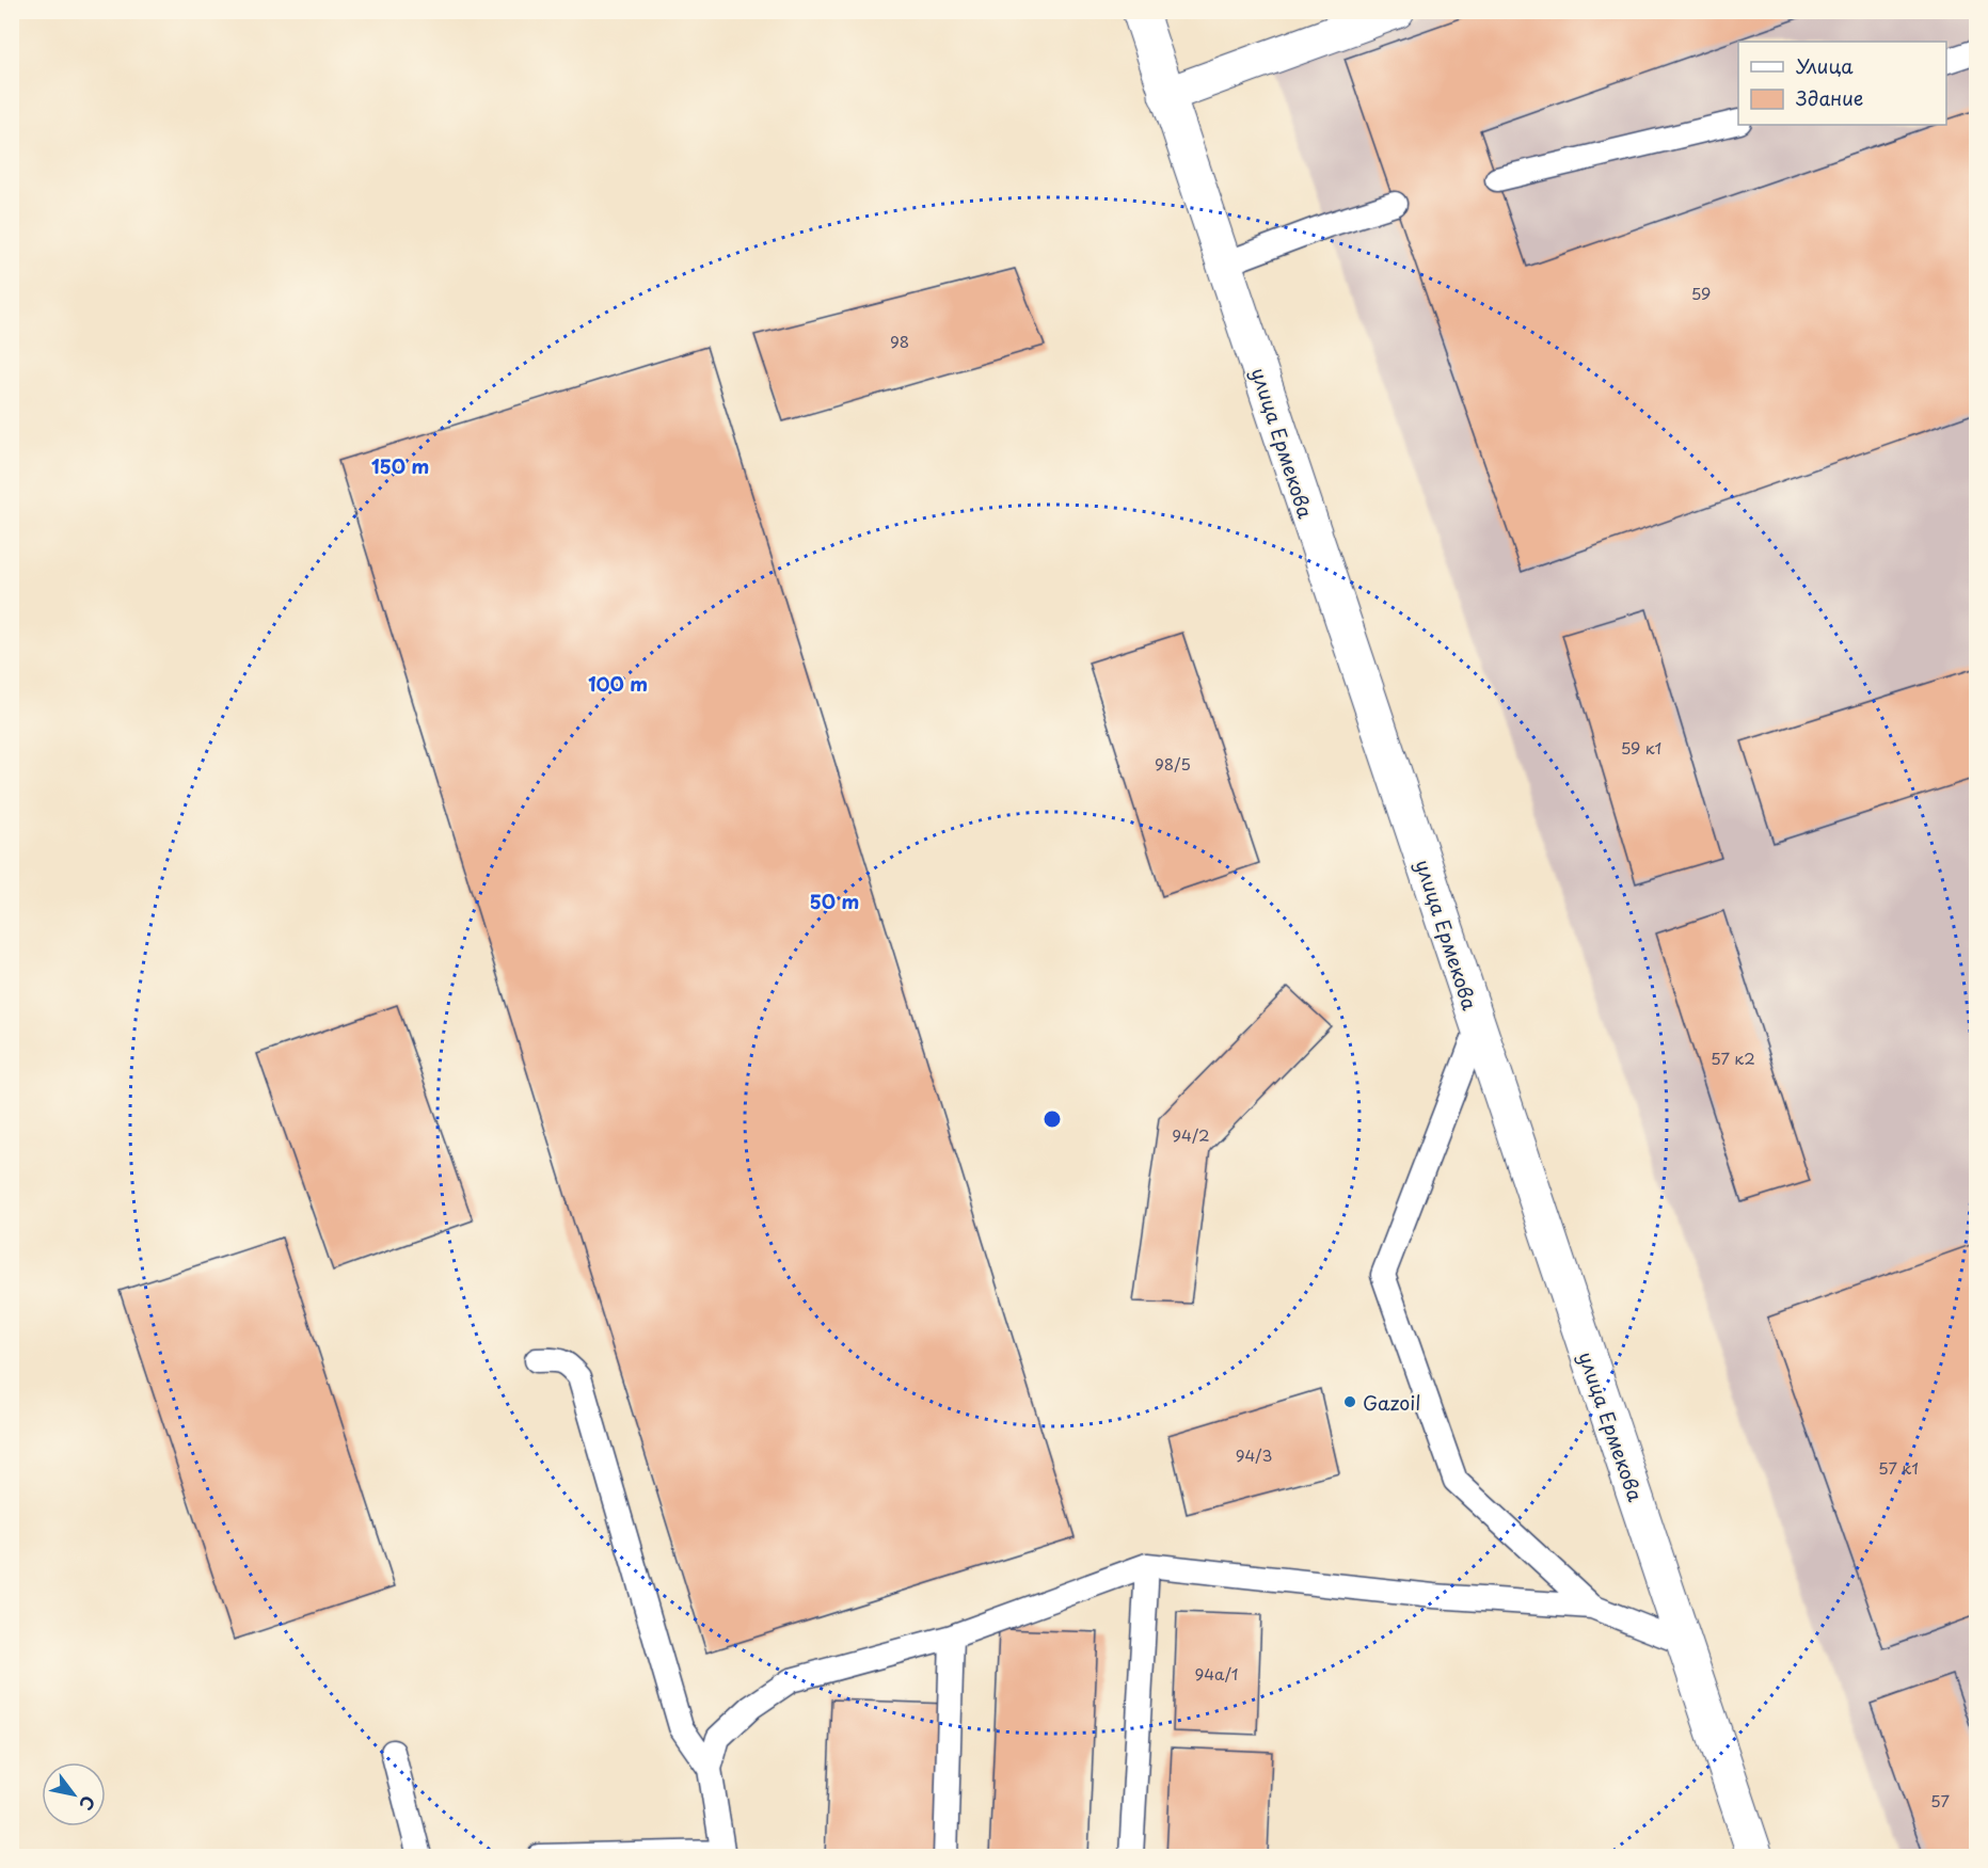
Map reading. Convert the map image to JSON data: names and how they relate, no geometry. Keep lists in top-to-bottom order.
{
  "streets": {
    "main road": ["улица Ермекова"]
  },
  "places": ["Gazoil"],
  "house_numbers": [
    "59",
    "98",
    "59 к1",
    "98/5",
    "57 к2",
    "94/2",
    "94/3",
    "57 к1",
    "94а/1",
    "57"
  ],
  "legend": ["Улица", "Здание"],
  "north": "bottom right",
  "rings": ["150 m", "100 m", "50 m"]
}
